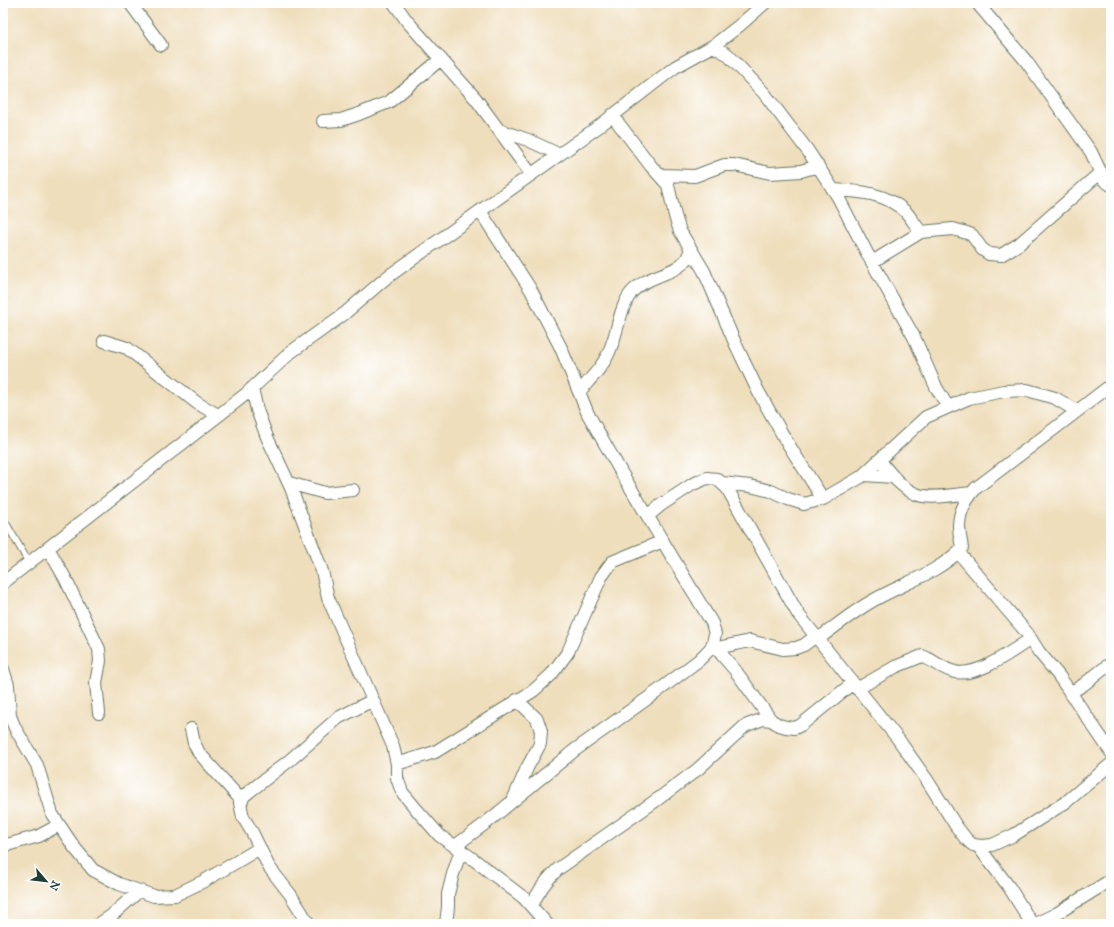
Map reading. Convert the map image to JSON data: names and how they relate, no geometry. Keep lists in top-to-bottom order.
{
  "north": "bottom right"
}
